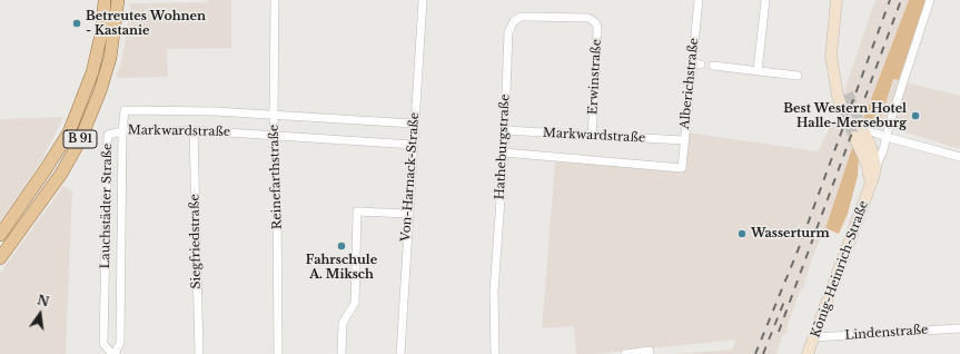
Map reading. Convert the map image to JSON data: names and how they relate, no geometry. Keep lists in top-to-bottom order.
{
  "streets": {
    "main road": ["B 91", "König-Heinrich-Straße"],
    "street": [
      "Erwinstraße",
      "Alberichstraße",
      "Markwardstraße",
      "Hatheburgstraße",
      "Reinefarthstraße",
      "Von-Harnack-Straße",
      "Lauchstädter Straße",
      "Siegfriedstraße",
      "Lindenstraße"
    ]
  },
  "crossings": [
    ["Erwinstraße", "Markwardstraße"],
    ["Erwinstraße", "Hatheburgstraße"],
    ["Alberichstraße", "Markwardstraße"],
    ["Markwardstraße", "Hatheburgstraße"],
    ["Markwardstraße", "Reinefarthstraße"],
    ["Markwardstraße", "Von-Harnack-Straße"],
    ["Markwardstraße", "Lauchstädter Straße"],
    ["Markwardstraße", "Siegfriedstraße"],
    ["König-Heinrich-Straße", "Lindenstraße"]
  ],
  "places": [
    "Betreutes Wohnen - Kastanie",
    "Best Western Hotel Halle-Merseburg",
    "Wasserturm",
    "Fahrschule A. Miksch"
  ],
  "north": "top"
}
